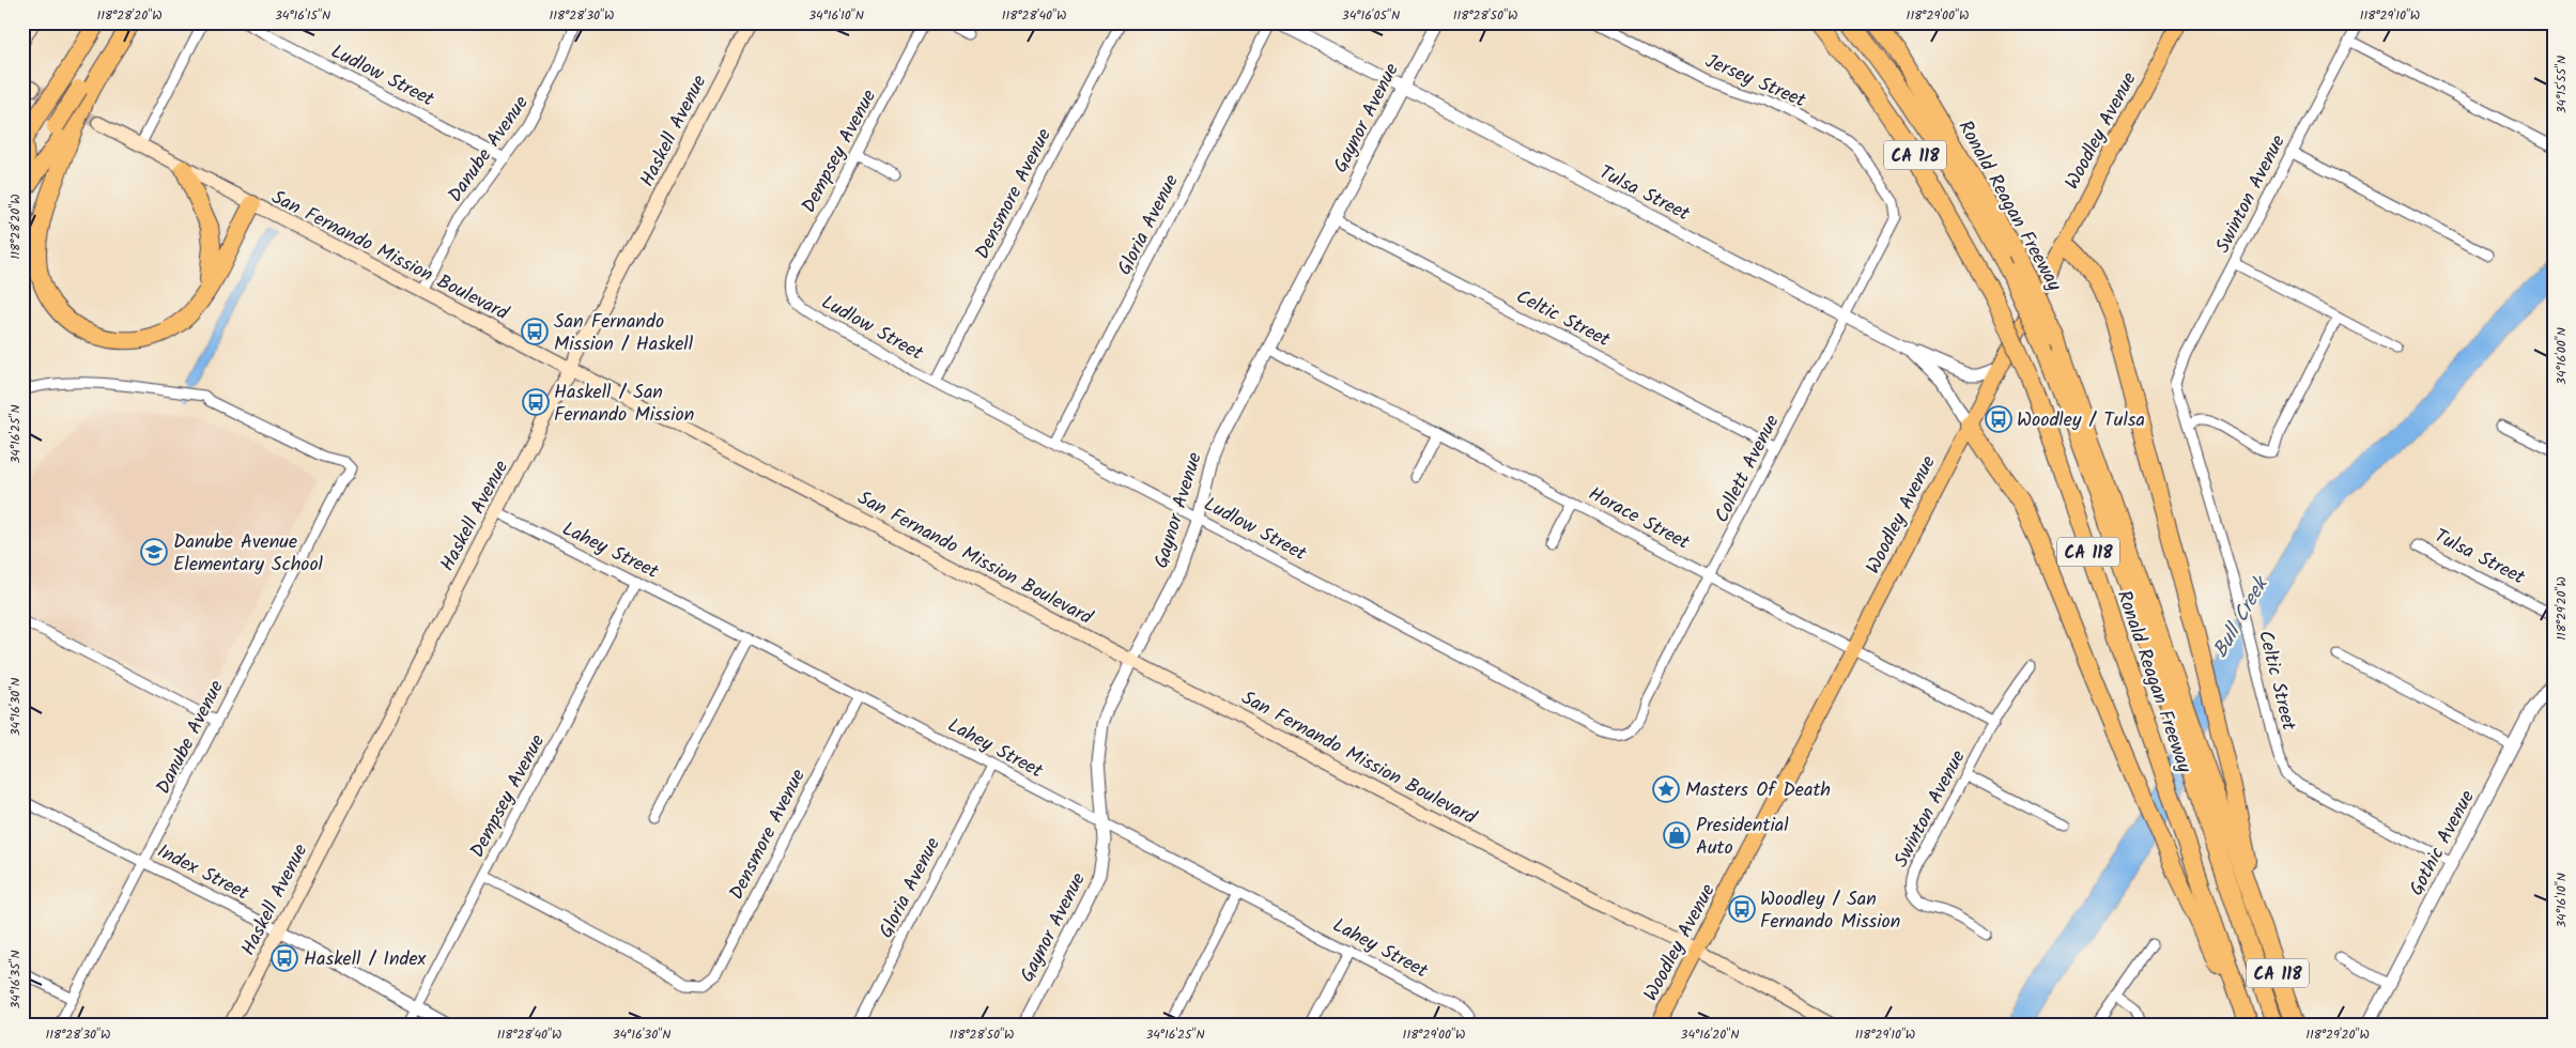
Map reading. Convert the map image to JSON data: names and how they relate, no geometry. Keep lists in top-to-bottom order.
{
  "streets": {
    "highway": ["CA 118", "Ronald Reagan Freeway"],
    "main road": ["Haskell Avenue", "Woodley Avenue", "San Fernando Mission Boulevard"],
    "street": [
      "Ludlow Street",
      "Jersey Street",
      "Gaynor Avenue",
      "Danube Avenue",
      "Dempsey Avenue",
      "Tulsa Street",
      "Densmore Avenue",
      "Swinton Avenue",
      "Gloria Avenue",
      "Celtic Street",
      "Collett Avenue",
      "Horace Street",
      "Lahey Street",
      "Gothic Avenue",
      "Index Street"
    ]
  },
  "crossings": [
    ["Ludlow Street", "Gaynor Avenue"],
    ["Ludlow Street", "Danube Avenue"],
    ["Ludlow Street", "Dempsey Avenue"],
    ["Ludlow Street", "Densmore Avenue"],
    ["Ludlow Street", "Gloria Avenue"],
    ["Ludlow Street", "Collett Avenue"],
    ["Jersey Street", "Collett Avenue"],
    ["Gaynor Avenue", "Tulsa Street"],
    ["Gaynor Avenue", "San Fernando Mission Boulevard"],
    ["Gaynor Avenue", "Celtic Street"],
    ["Gaynor Avenue", "Horace Street"],
    ["Gaynor Avenue", "Lahey Street"],
    ["Haskell Avenue", "San Fernando Mission Boulevard"],
    ["Haskell Avenue", "Lahey Street"],
    ["Haskell Avenue", "Index Street"],
    ["Woodley Avenue", "Tulsa Street"],
    ["Woodley Avenue", "San Fernando Mission Boulevard"],
    ["Woodley Avenue", "Horace Street"],
    ["Danube Avenue", "San Fernando Mission Boulevard"],
    ["Danube Avenue", "Index Street"],
    ["Dempsey Avenue", "Densmore Avenue"],
    ["Dempsey Avenue", "Lahey Street"],
    ["Dempsey Avenue", "Index Street"],
    ["Tulsa Street", "Collett Avenue"],
    ["Densmore Avenue", "Lahey Street"],
    ["Swinton Avenue", "Celtic Street"],
    ["Swinton Avenue", "Horace Street"],
    ["Gloria Avenue", "Lahey Street"],
    ["Celtic Street", "Collett Avenue"],
    ["Celtic Street", "Gothic Avenue"],
    ["Collett Avenue", "Horace Street"]
  ],
  "water": ["Bull Creek"],
  "places": {
    "bus stop": [
      "San Fernando Mission / Haskell",
      "Haskell / San Fernando Mission",
      "Woodley / Tulsa",
      "Woodley / San Fernando Mission",
      "Haskell / Index"
    ],
    "school or university": ["Danube Avenue Elementary School"],
    "place": ["Masters Of Death"],
    "shop": ["Presidential Auto"]
  },
  "coordinates": [
    "118°28'20\"W",
    "34°16'15\"N",
    "118°28'30\"W",
    "34°16'10\"N",
    "118°28'40\"W",
    "34°16'05\"N",
    "118°28'50\"W",
    "118°29'00\"W",
    "118°29'10\"W",
    "34°15'55\"N",
    "34°16'00\"N",
    "34°16'25\"N",
    "118°29'20\"W",
    "34°16'30\"N",
    "34°16'35\"N",
    "34°16'20\"N"
  ]
}
